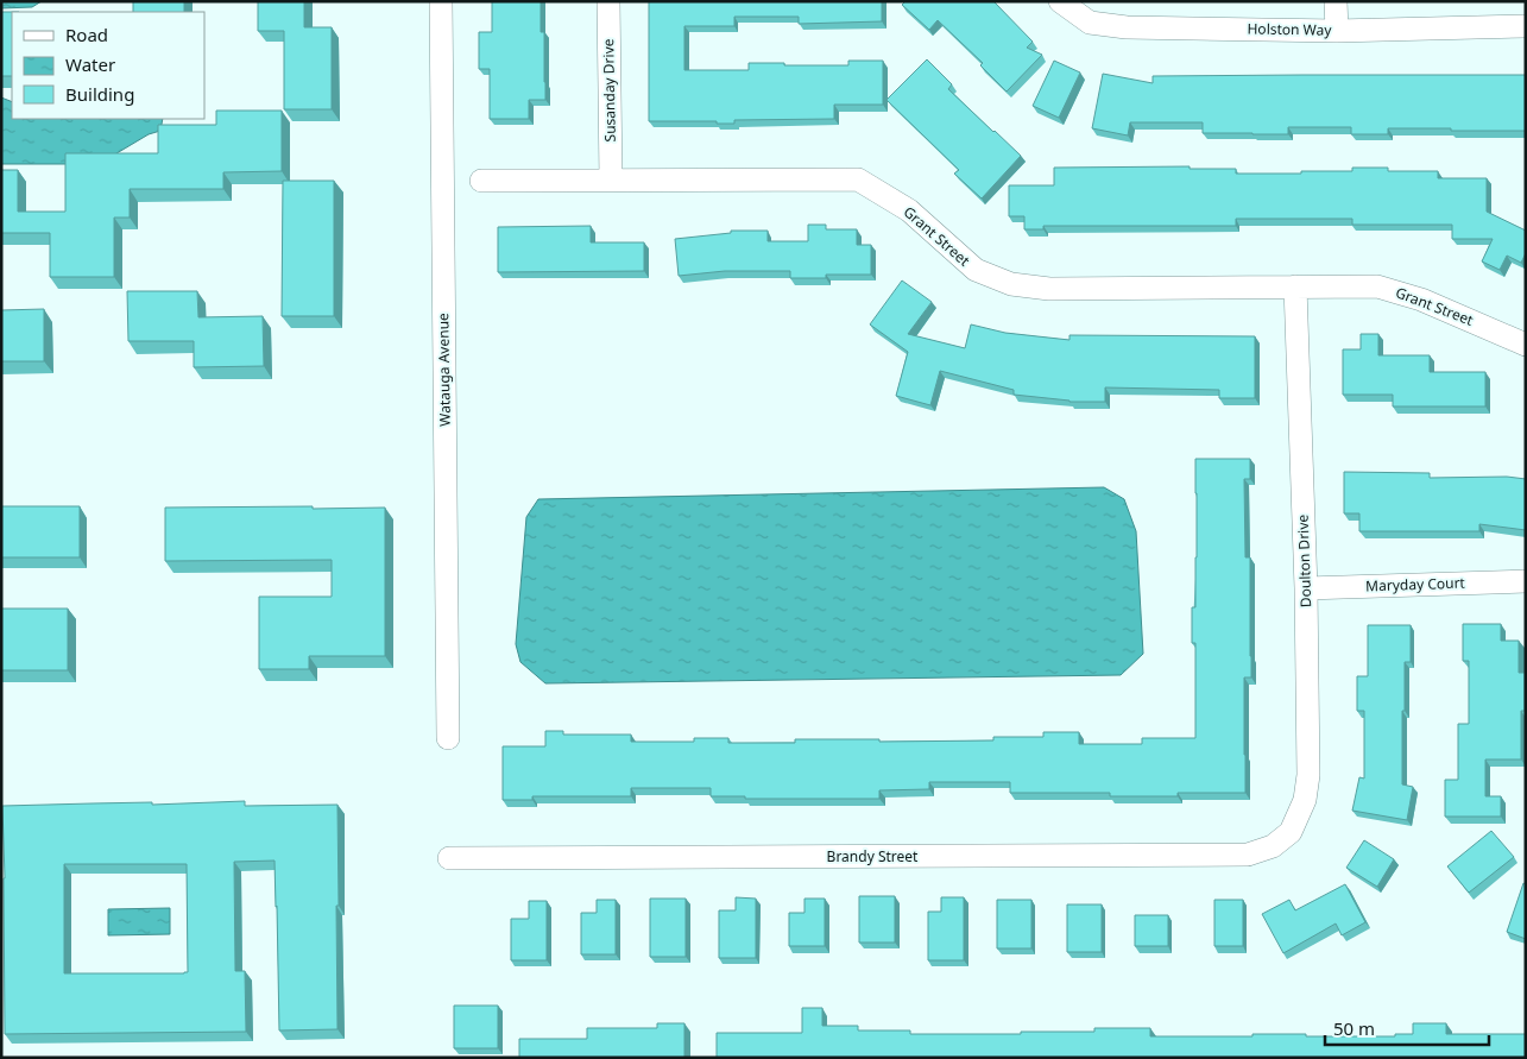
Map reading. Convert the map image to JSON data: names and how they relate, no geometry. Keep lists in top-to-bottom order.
{
  "streets": {
    "street": [
      "Holston Way",
      "Susanday Drive",
      "Grant Street",
      "Watauga Avenue",
      "Doulton Drive",
      "Maryday Court",
      "Brandy Street"
    ]
  },
  "crossings": [
    ["Susanday Drive", "Grant Street"],
    ["Grant Street", "Doulton Drive"],
    ["Doulton Drive", "Maryday Court"],
    ["Doulton Drive", "Brandy Street"]
  ],
  "legend": ["Road", "Water", "Building"],
  "scale_bar": "50 m"
}
